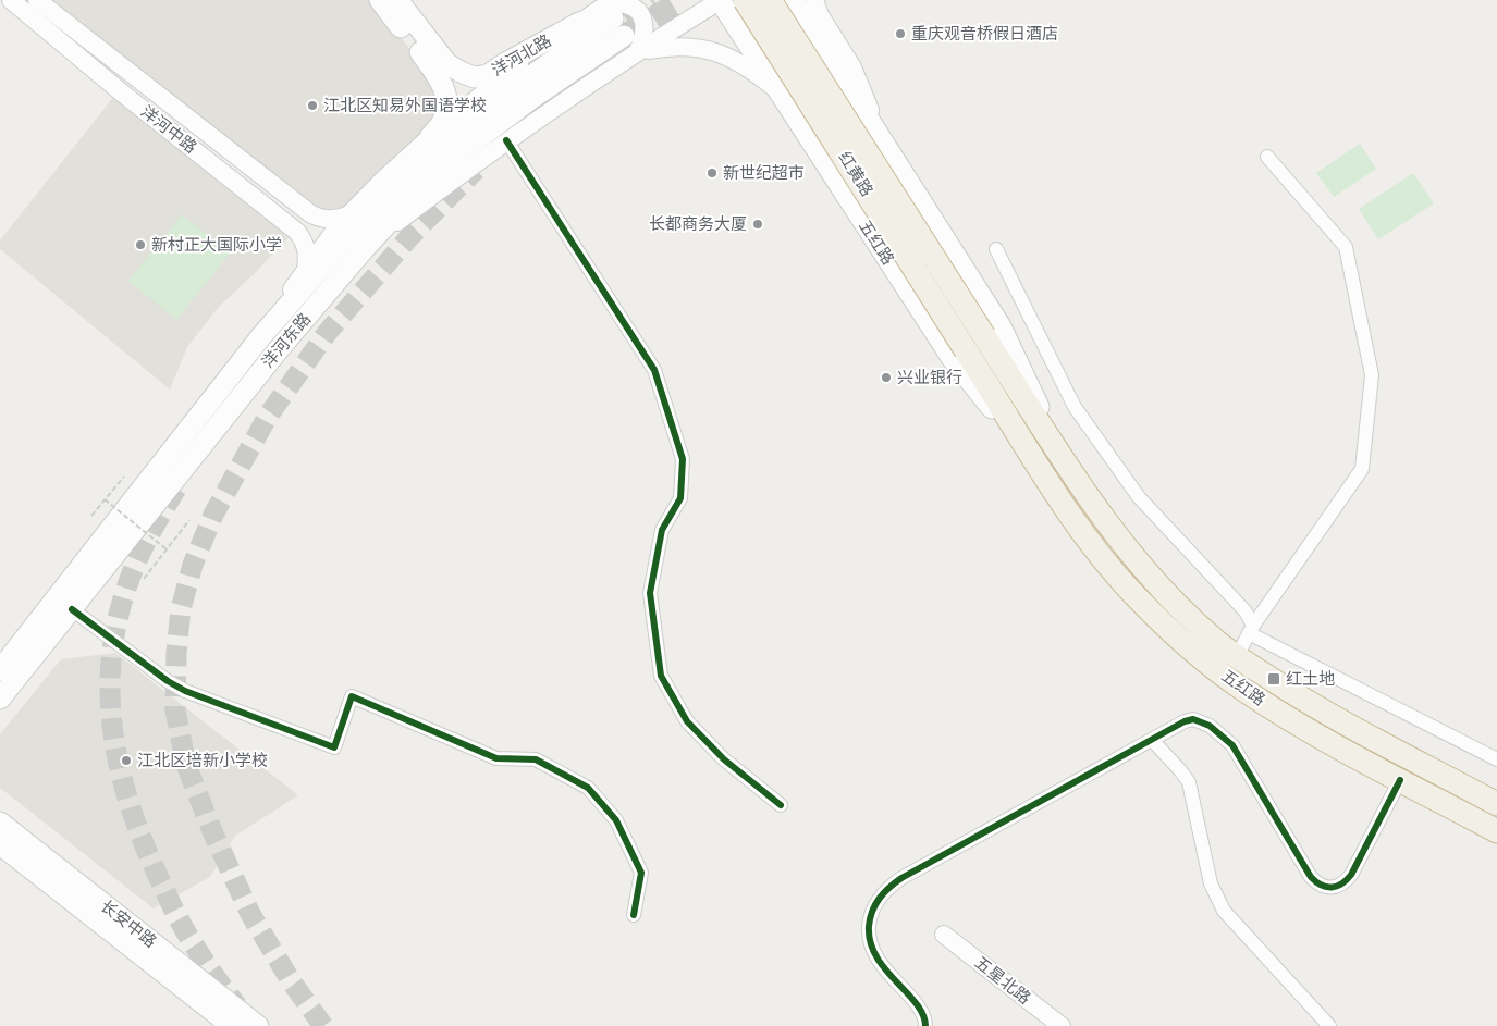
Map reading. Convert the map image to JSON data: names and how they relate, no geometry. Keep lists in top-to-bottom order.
{
  "streets": {
    "highway": ["红黄路", "五红路"],
    "main road": ["洋河北路", "洋河东路", "长安中路"],
    "street": ["洋河中路", "五星北路"]
  },
  "crossings": [
    ["红黄路", "五红路"]
  ],
  "places": {
    "other": [
      "重庆观音桥假日酒店",
      "江北区知易外国语学校",
      "新世纪超市",
      "长都商务大厦",
      "新村正大国际小学",
      "兴业银行",
      "江北区培新小学校"
    ],
    "transit": ["红土地"]
  }
}
